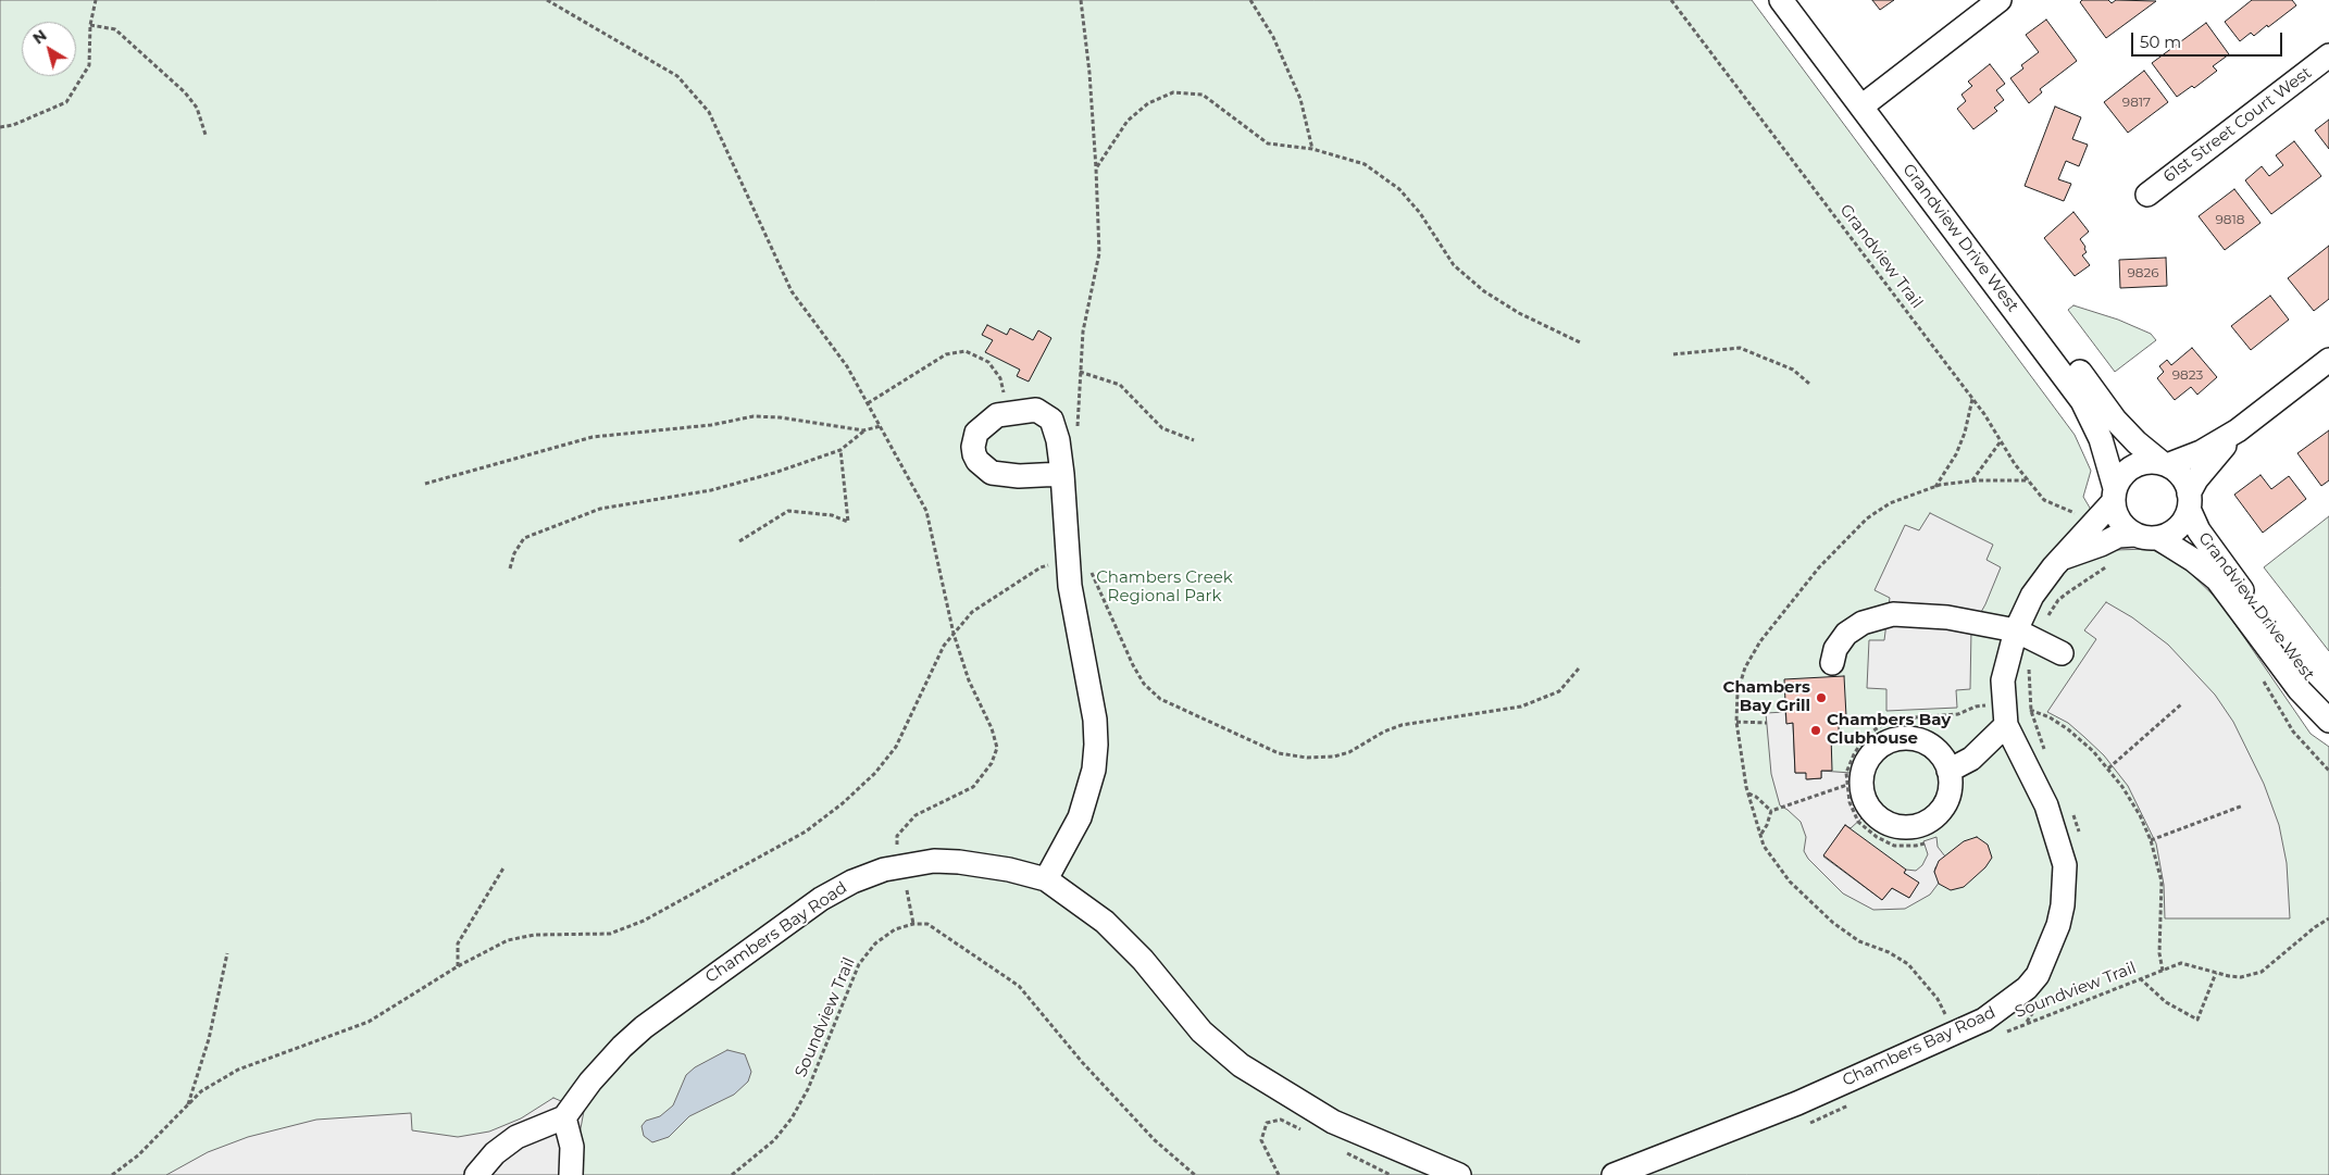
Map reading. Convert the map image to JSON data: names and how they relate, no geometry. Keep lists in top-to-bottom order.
{
  "streets": {
    "street": ["61st Street Court West", "Grandview Drive West", "Chambers Bay Road"],
    "path": ["Grandview Trail", "Soundview Trail"]
  },
  "crossings": [
    ["Grandview Drive West", "Chambers Bay Road"]
  ],
  "parks": ["Chambers Creek Regional Park"],
  "places": ["Chambers Bay Grill", "Chambers Bay Clubhouse"],
  "house_numbers": [
    "9817",
    "9818",
    "9826",
    "9823"
  ],
  "scale_bar": "50 m",
  "north": "top left"
}
